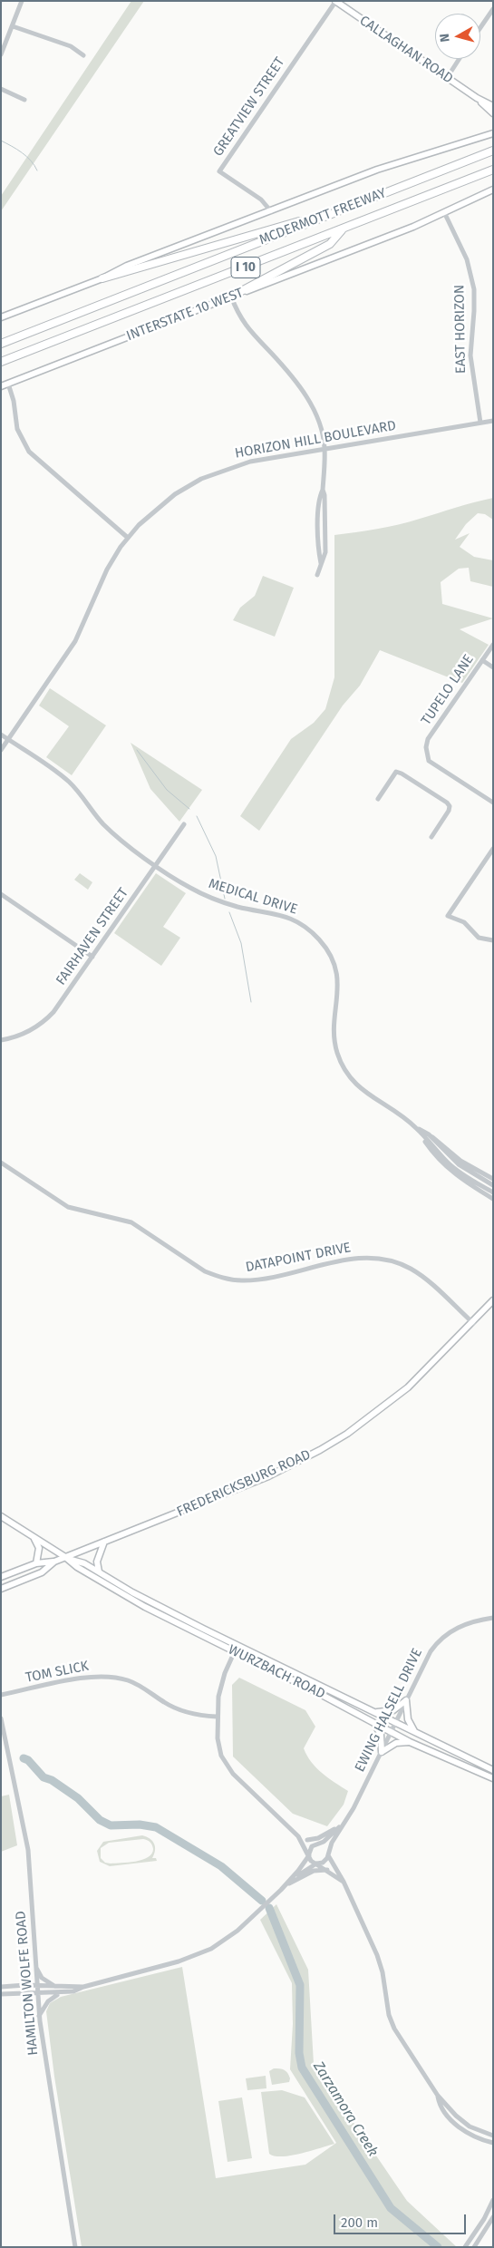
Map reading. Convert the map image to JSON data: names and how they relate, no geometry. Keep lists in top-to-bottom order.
{
  "streets": {
    "highway": ["MCDERMOTT FREEWAY", "I 10"],
    "main road": [
      "CALLAGHAN ROAD",
      "INTERSTATE 10 WEST",
      "FREDERICKSBURG ROAD",
      "WURZBACH ROAD"
    ],
    "street": [
      "GREATVIEW STREET",
      "EAST HORIZON",
      "HORIZON HILL BOULEVARD",
      "TUPELO LANE",
      "MEDICAL DRIVE",
      "FAIRHAVEN STREET",
      "DATAPOINT DRIVE",
      "TOM SLICK",
      "EWING HALSELL DRIVE",
      "HAMILTON WOLFE ROAD"
    ]
  },
  "crossings": [
    ["CALLAGHAN ROAD", "GREATVIEW STREET"],
    ["INTERSTATE 10 WEST", "EAST HORIZON"],
    ["EAST HORIZON", "HORIZON HILL BOULEVARD"],
    ["HORIZON HILL BOULEVARD", "MEDICAL DRIVE"],
    ["MEDICAL DRIVE", "FAIRHAVEN STREET"],
    ["DATAPOINT DRIVE", "FREDERICKSBURG ROAD"],
    ["FREDERICKSBURG ROAD", "WURZBACH ROAD"],
    ["WURZBACH ROAD", "EWING HALSELL DRIVE"],
    ["EWING HALSELL DRIVE", "HAMILTON WOLFE ROAD"]
  ],
  "water": ["Zarzamora Creek"],
  "scale_bar": "200 m",
  "north": "left"
}
